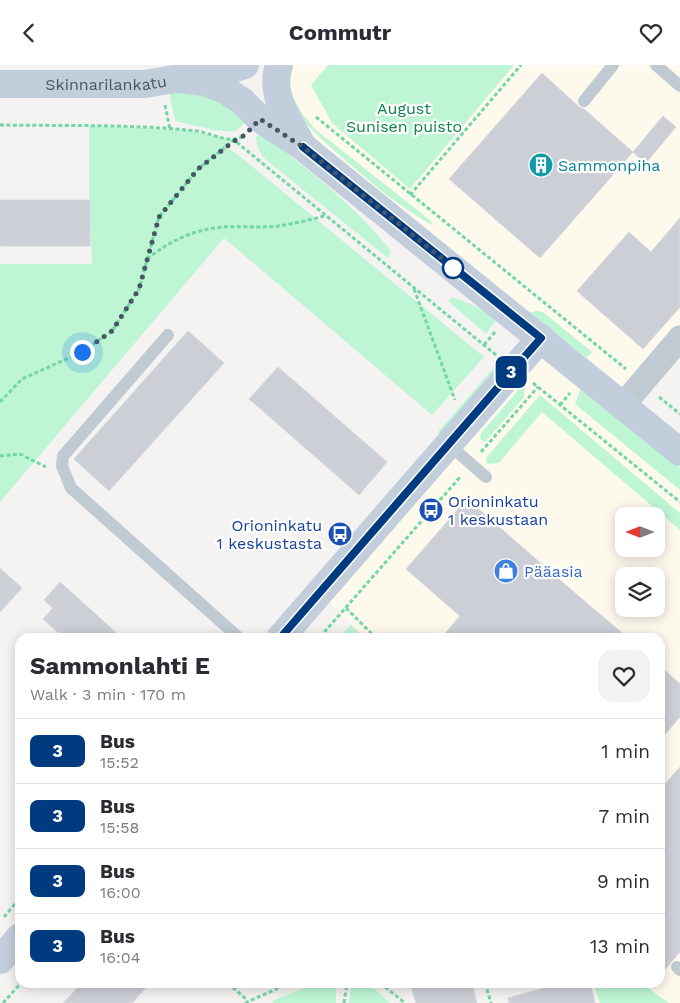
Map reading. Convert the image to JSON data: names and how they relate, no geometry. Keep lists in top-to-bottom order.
{
  "streets": {
    "main road": ["Skinnarilankatu"]
  },
  "parks": ["August Sunisen puisto"],
  "places": {
    "building": ["Sammonpiha"],
    "bus stop": ["Orioninkatu 1 keskustaan", "Orioninkatu 1 keskustasta"],
    "shop": ["Pääasia"]
  },
  "lines": ["bus line 3"],
  "north": "left",
  "page": {
    "header": "Commutr",
    "on_map": "3",
    "heading": ["Sammonlahti E", "Walk · 3 min · 170 m"],
    "list": [
      {
        "mark": "3",
        "name": "Bus",
        "note": "15:52",
        "value": "1 min"
      },
      {
        "mark": "3",
        "name": "Bus",
        "note": "15:58",
        "value": "7 min"
      },
      {
        "mark": "3",
        "name": "Bus",
        "note": "16:00",
        "value": "9 min"
      },
      {
        "mark": "3",
        "name": "Bus",
        "note": "16:04",
        "value": "13 min"
      }
    ]
  }
}
